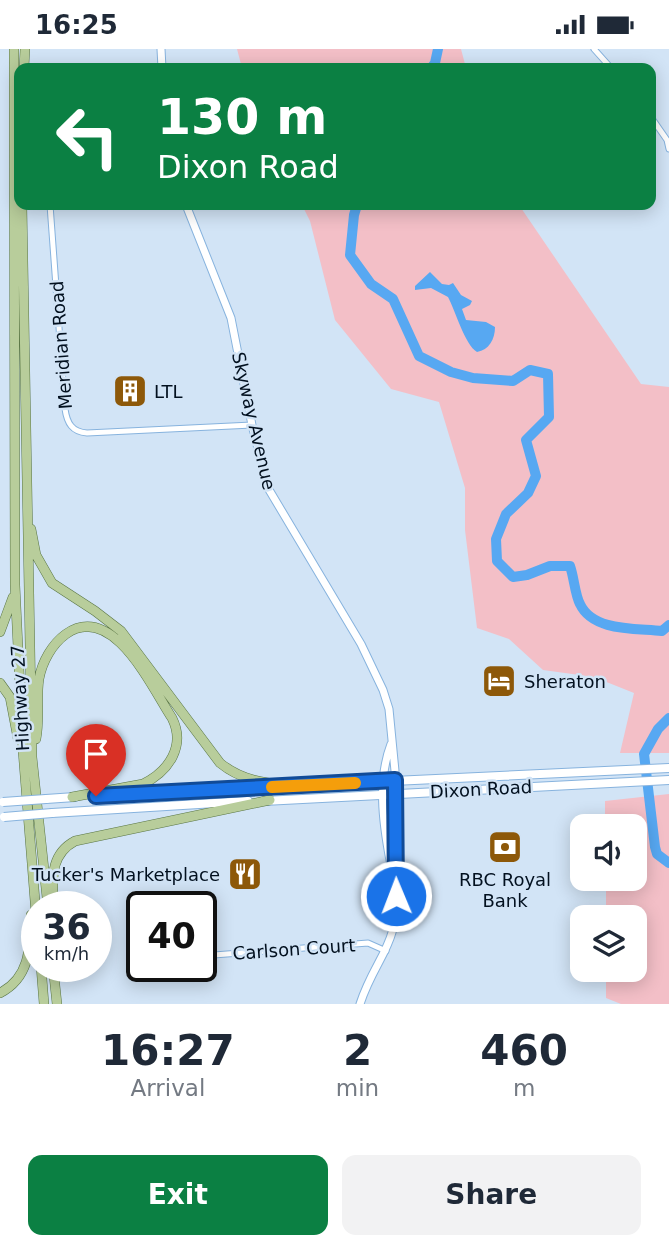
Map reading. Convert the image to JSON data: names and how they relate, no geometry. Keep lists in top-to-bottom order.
{
  "streets": {
    "main road": ["Highway 27", "Dixon Road"],
    "street": ["Meridian Road", "Skyway Avenue", "Carlson Court"]
  },
  "crossings": [
    ["Meridian Road", "Skyway Avenue"],
    ["Skyway Avenue", "Dixon Road"]
  ],
  "places": {
    "building": ["LTL"],
    "hotel": ["Sheraton"],
    "bank": ["RBC Royal Bank"],
    "restaurant": ["Tucker's Marketplace"]
  },
  "page": {
    "status": "16:25",
    "turn": ["130 m", "Dixon Road"],
    "speed": "36 km/h",
    "limit": "40",
    "eta": [
      "16:27",
      "Arrival",
      "2",
      "min",
      "460",
      "m"
    ],
    "buttons": ["Exit", "Share"]
  }
}
